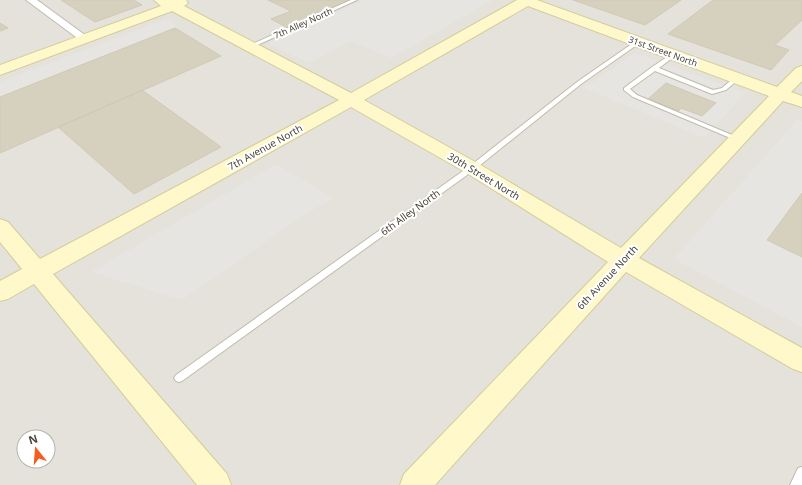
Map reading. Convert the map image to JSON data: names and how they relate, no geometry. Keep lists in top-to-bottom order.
{
  "streets": {
    "street": [
      "31st Street North",
      "7th Avenue North",
      "30th Street North",
      "6th Avenue North"
    ],
    "lane": ["7th Alley North", "6th Alley North"]
  },
  "crossings": [
    ["7th Alley North", "30th Street North"],
    ["31st Street North", "7th Avenue North"],
    ["31st Street North", "6th Alley North"],
    ["31st Street North", "6th Avenue North"],
    ["7th Avenue North", "30th Street North"],
    ["30th Street North", "6th Alley North"],
    ["30th Street North", "6th Avenue North"]
  ],
  "north": "top"
}
